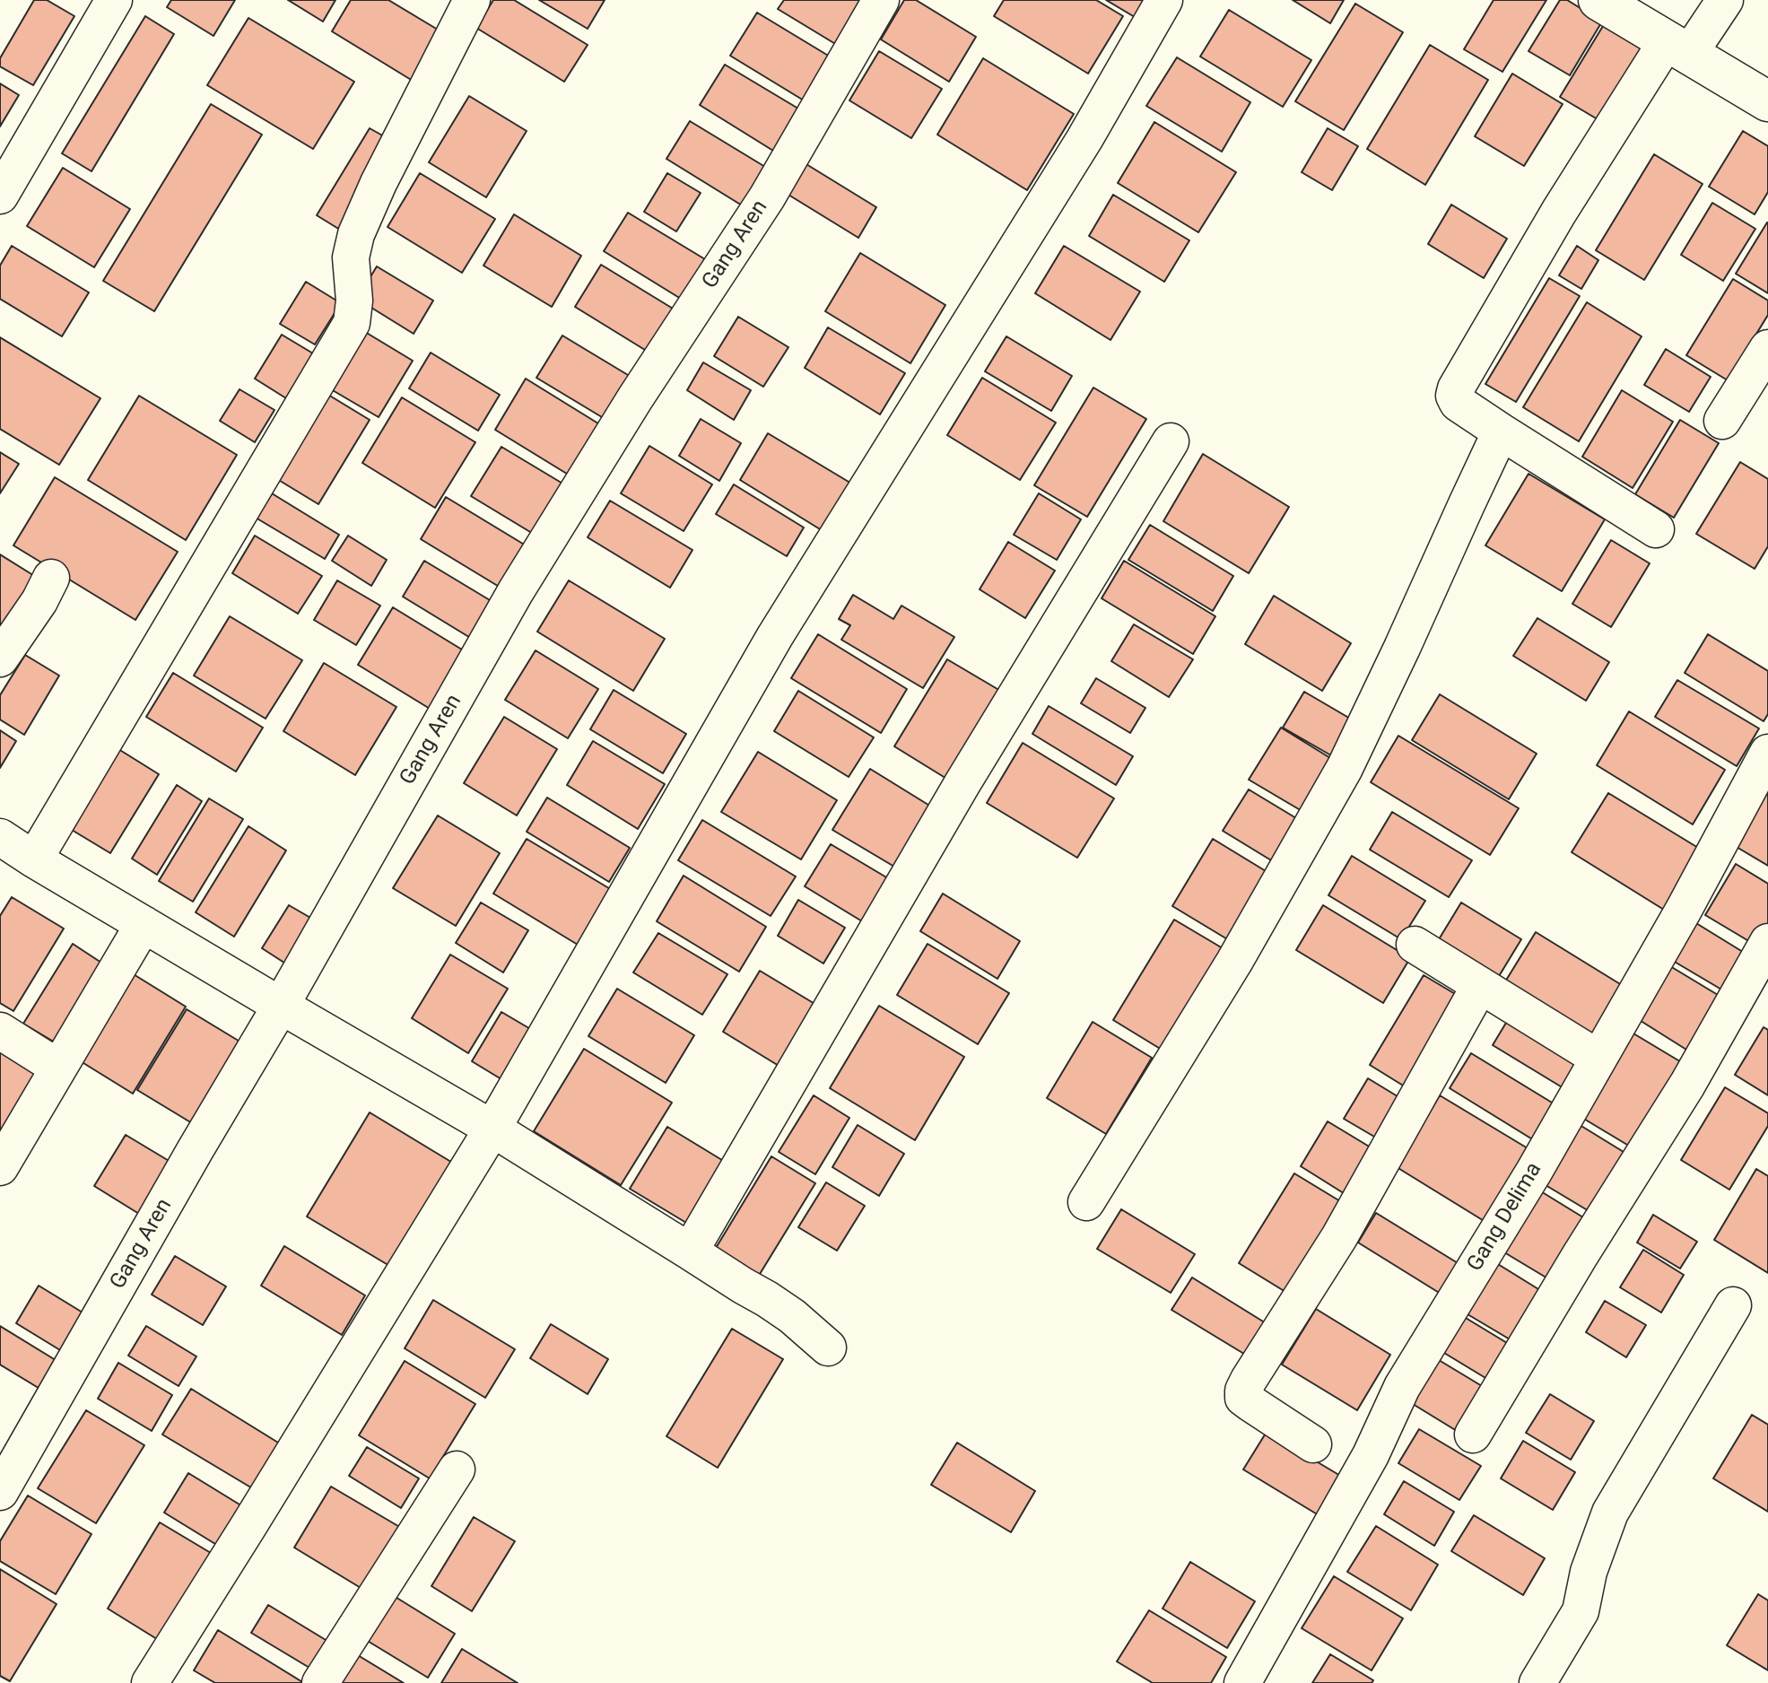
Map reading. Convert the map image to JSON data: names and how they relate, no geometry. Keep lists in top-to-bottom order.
{
  "streets": {
    "street": ["Gang Aren", "Gang Delima"]
  }
}
